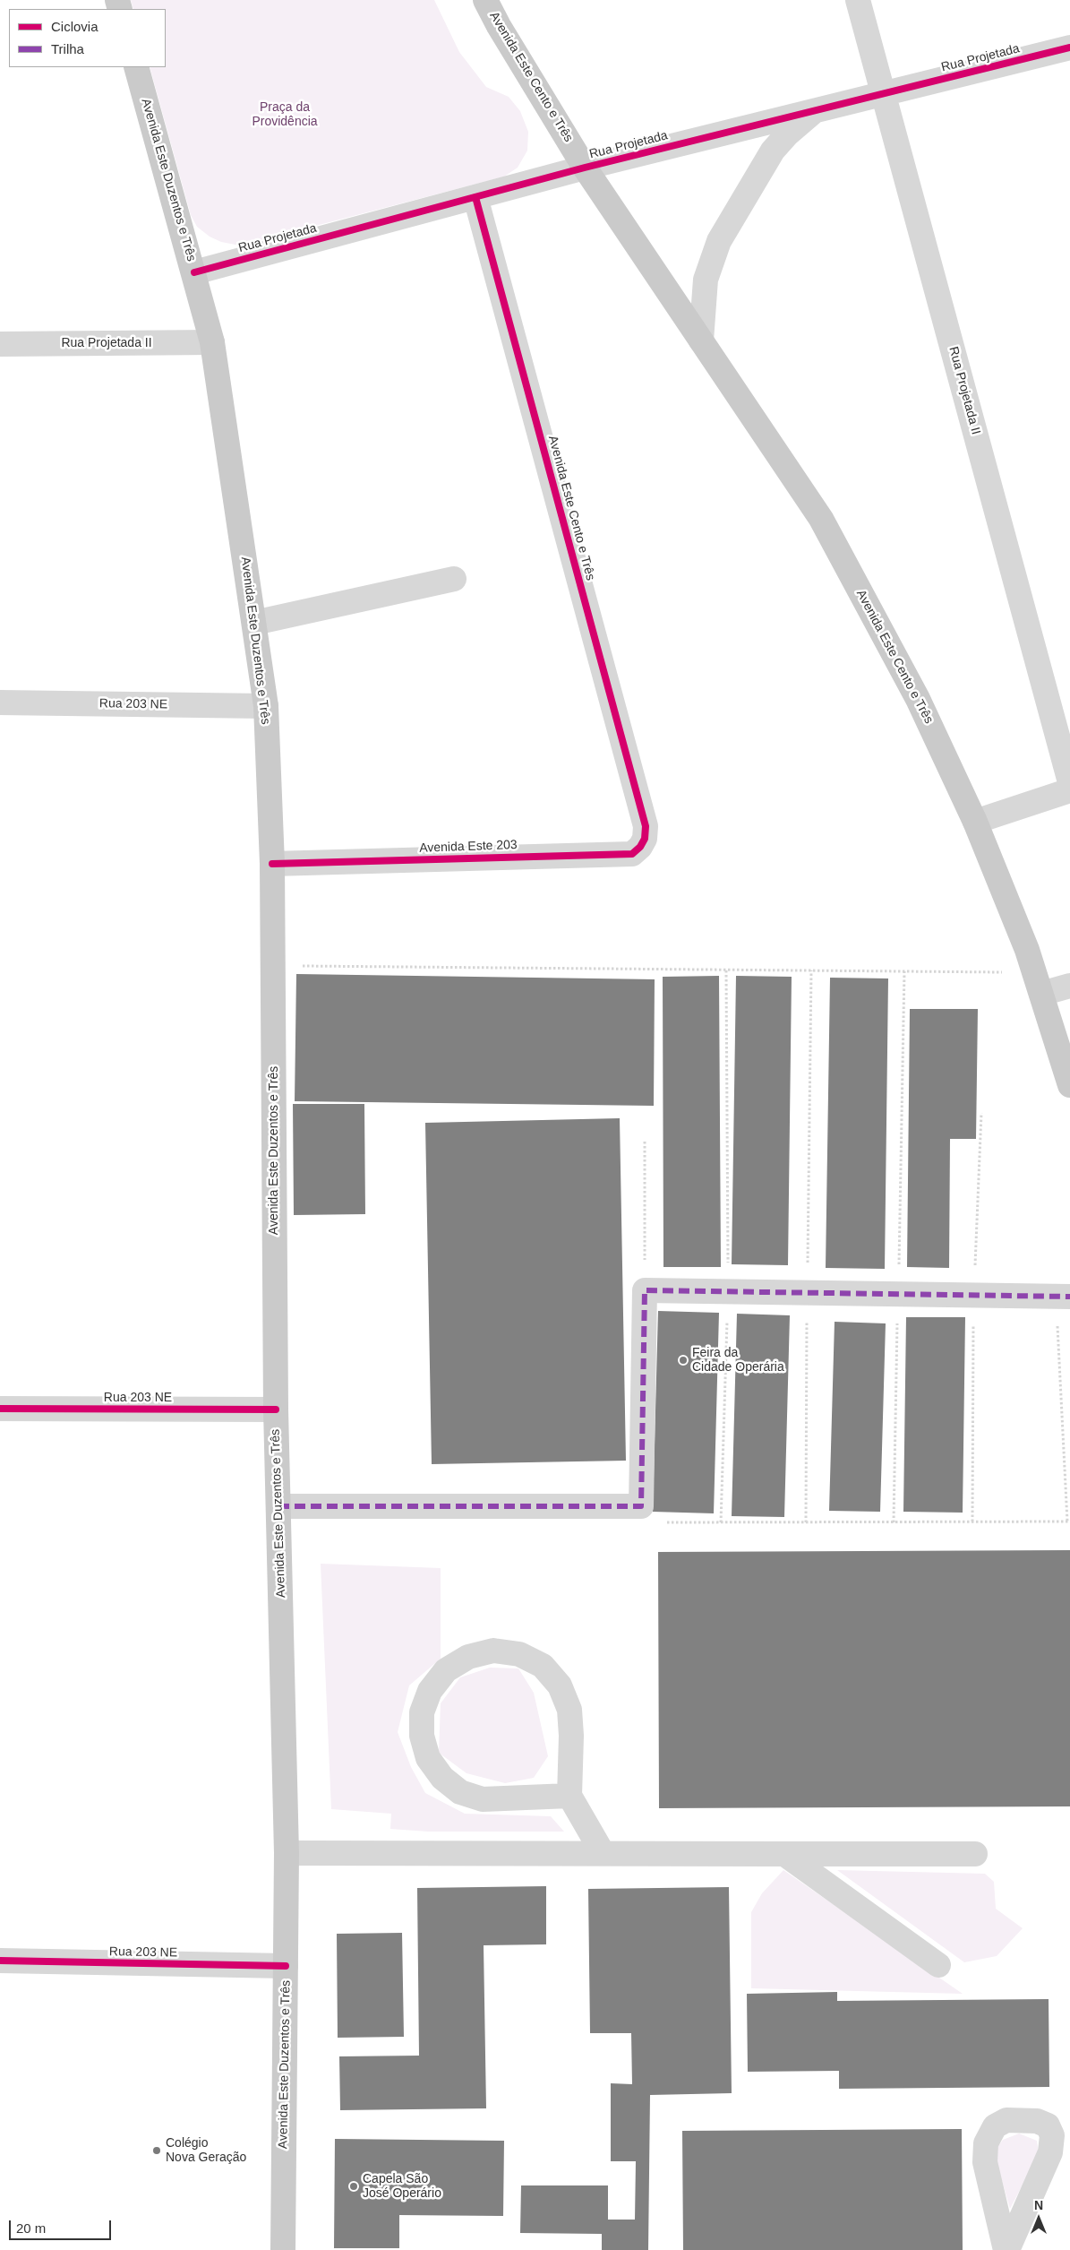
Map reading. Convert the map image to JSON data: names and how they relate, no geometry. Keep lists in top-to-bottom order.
{
  "streets": {
    "main road": ["Avenida Este Cento e Três", "Avenida Este Duzentos e Três"],
    "street": [
      "Rua Projetada",
      "Rua Projetada II",
      "Rua 203 NE",
      "Avenida Este 203"
    ]
  },
  "crossings": [
    ["Rua Projetada", "Avenida Este Cento e Três"],
    ["Rua Projetada", "Avenida Este Duzentos e Três"],
    ["Rua Projetada", "Rua Projetada II"],
    ["Avenida Este Cento e Três", "Avenida Este 203"],
    ["Avenida Este Duzentos e Três", "Rua Projetada II"],
    ["Avenida Este Duzentos e Três", "Rua 203 NE"],
    ["Avenida Este Duzentos e Três", "Avenida Este 203"]
  ],
  "parks": ["Praça da Providência"],
  "places": ["Feira da Cidade Operária", "Colégio Nova Geração", "Capela São José Operário"],
  "legend": ["Ciclovia", "Trilha"],
  "scale_bar": "20 m",
  "north": "top"
}
